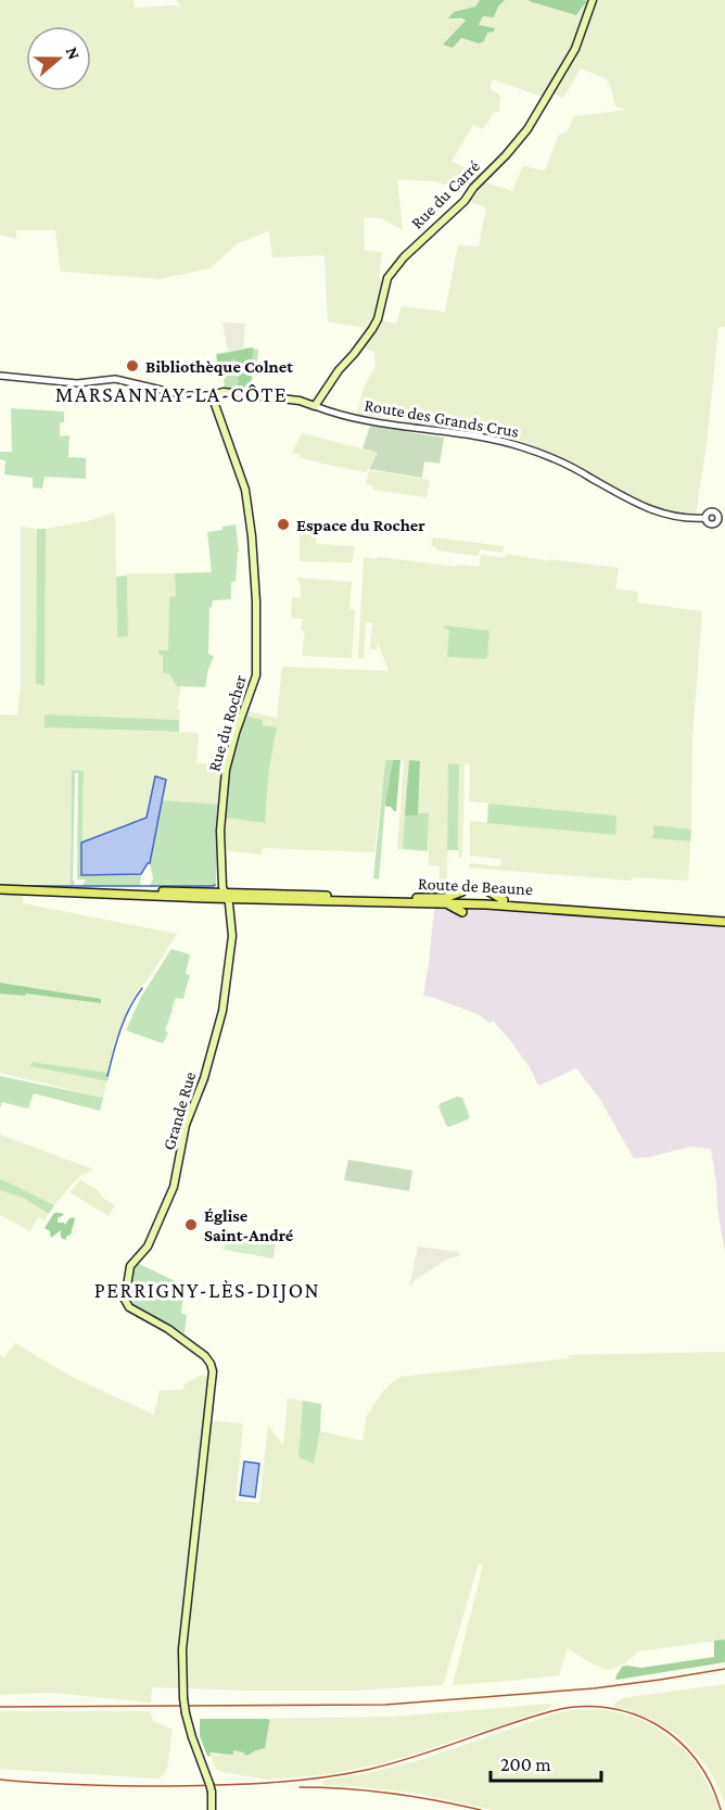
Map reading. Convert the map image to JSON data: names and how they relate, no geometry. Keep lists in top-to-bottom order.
{
  "streets": {
    "main road": [
      "Rue du Carré",
      "Rue du Rocher",
      "Route de Beaune",
      "Grande Rue"
    ],
    "street": ["Route des Grands Crus"]
  },
  "crossings": [
    ["Rue du Carré", "Route des Grands Crus"],
    ["Rue du Rocher", "Route de Beaune"],
    ["Rue du Rocher", "Grande Rue"]
  ],
  "districts": ["MARSANNAY-LA-CÔTE", "PERRIGNY-LÈS-DIJON"],
  "places": ["Bibliothèque Colnet", "Espace du Rocher", "Église Saint-André"],
  "scale_bar": "200 m",
  "north": "right"
}
